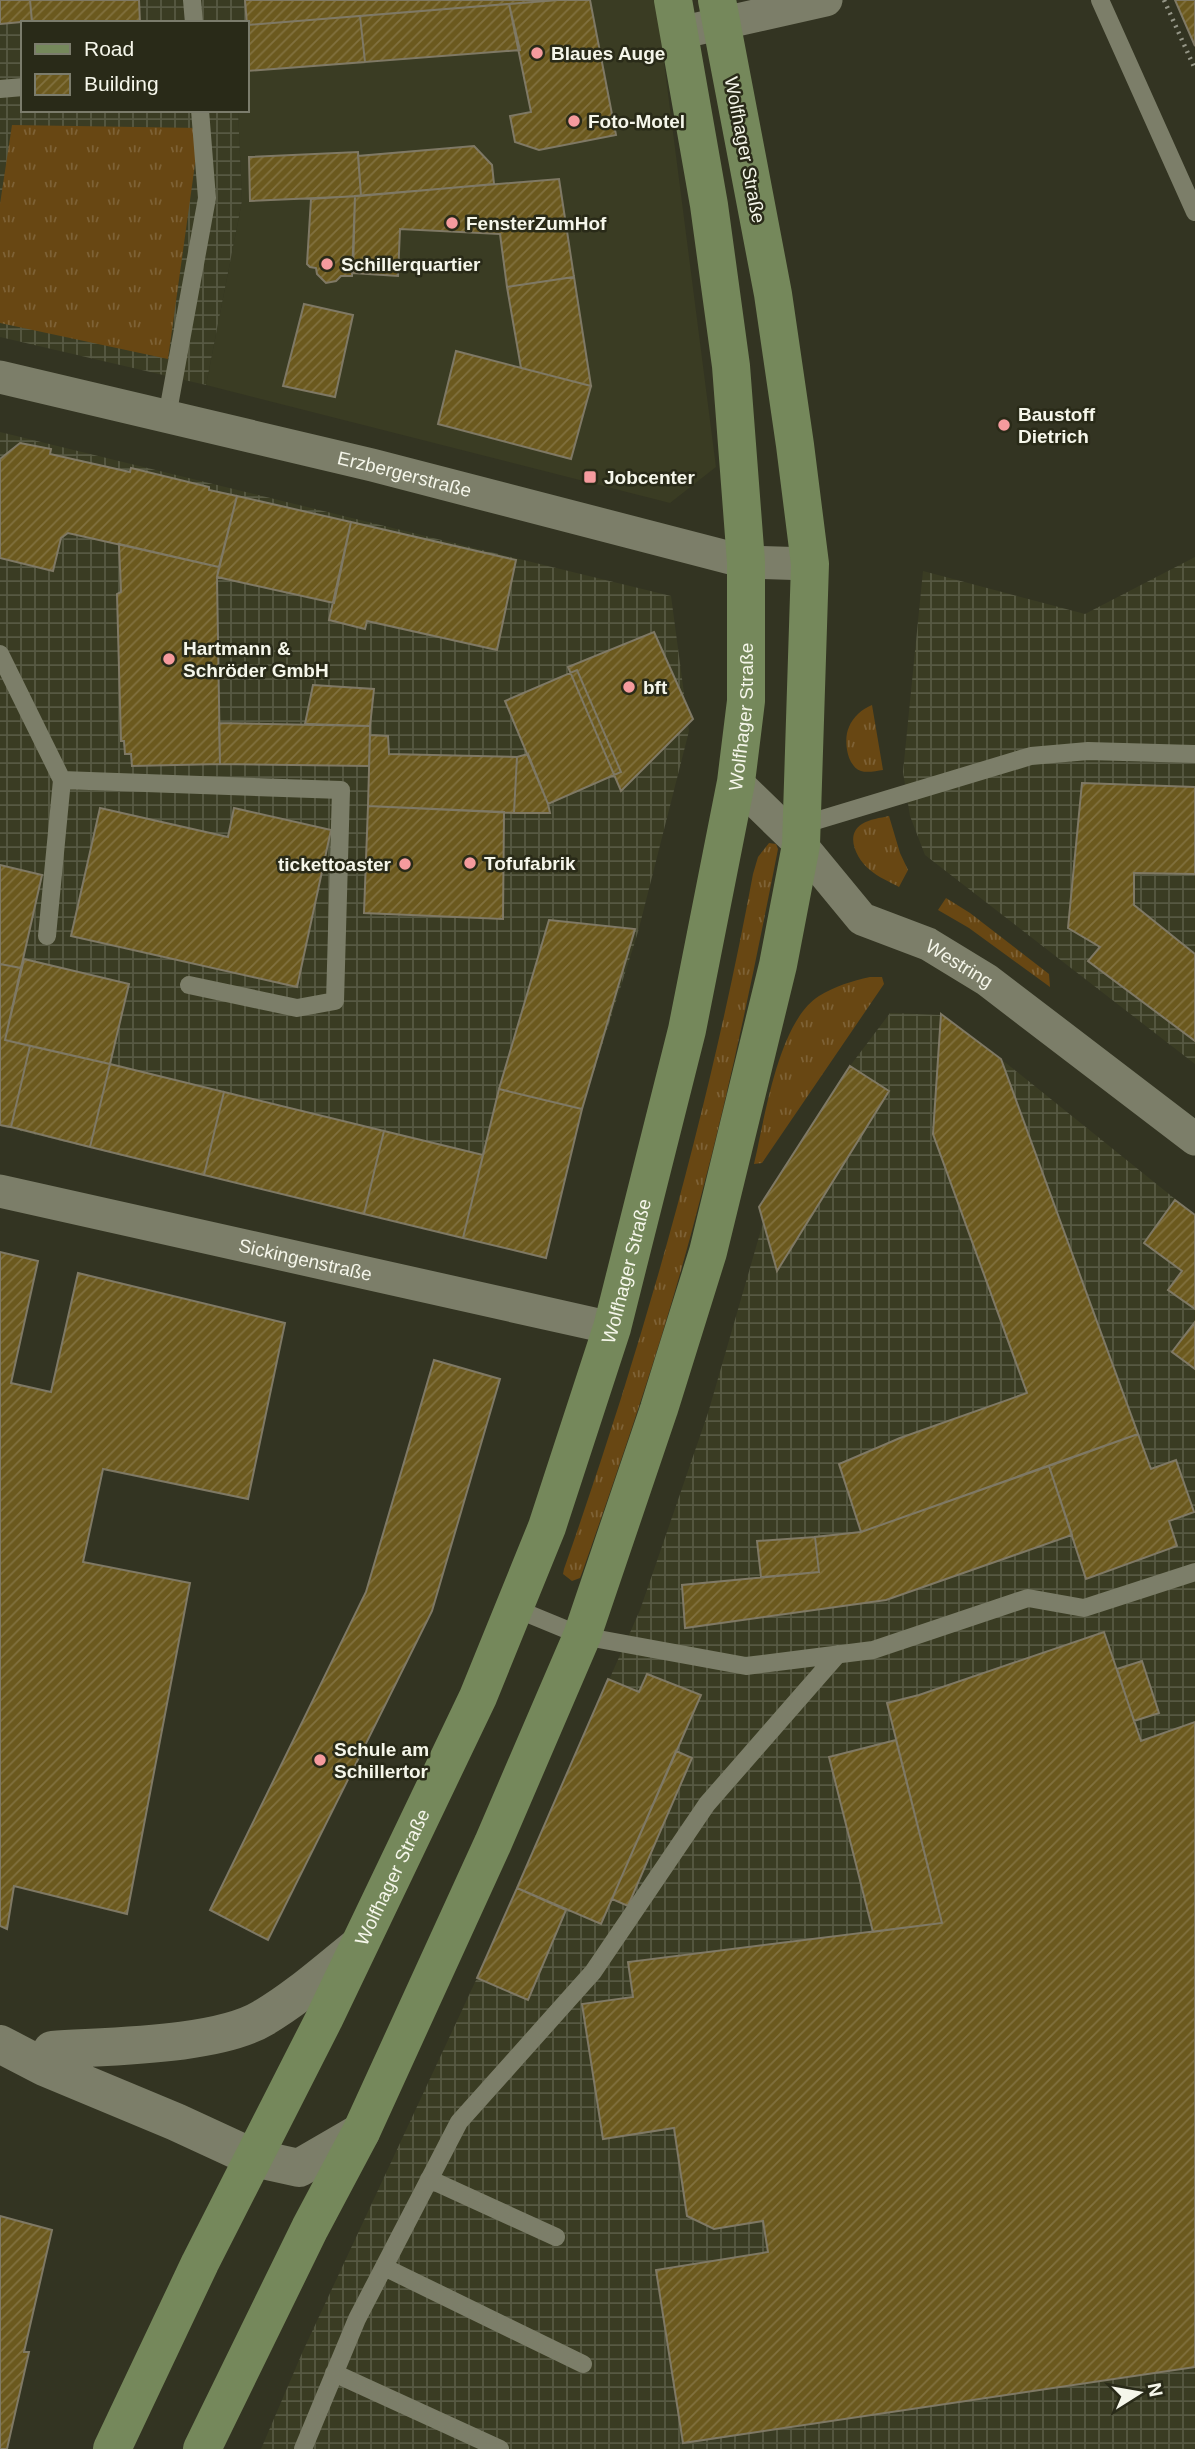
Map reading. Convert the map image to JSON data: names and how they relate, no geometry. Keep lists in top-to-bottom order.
{
  "streets": {
    "main road": ["Wolfhager Straße"],
    "street": ["Erzbergerstraße", "Westring", "Sickingenstraße"]
  },
  "crossings": [
    ["Wolfhager Straße", "Erzbergerstraße"],
    ["Wolfhager Straße", "Westring"],
    ["Wolfhager Straße", "Sickingenstraße"]
  ],
  "places": {
    "other": [
      "Blaues Auge",
      "Foto-Motel",
      "FensterZumHof",
      "Schillerquartier",
      "Baustoff Dietrich",
      "Hartmann & Schröder GmbH",
      "bft",
      "Tofufabrik",
      "tickettoaster",
      "Schule am Schillertor"
    ],
    "transit": ["Jobcenter"]
  },
  "legend": ["Road", "Building"],
  "north": "right"
}
